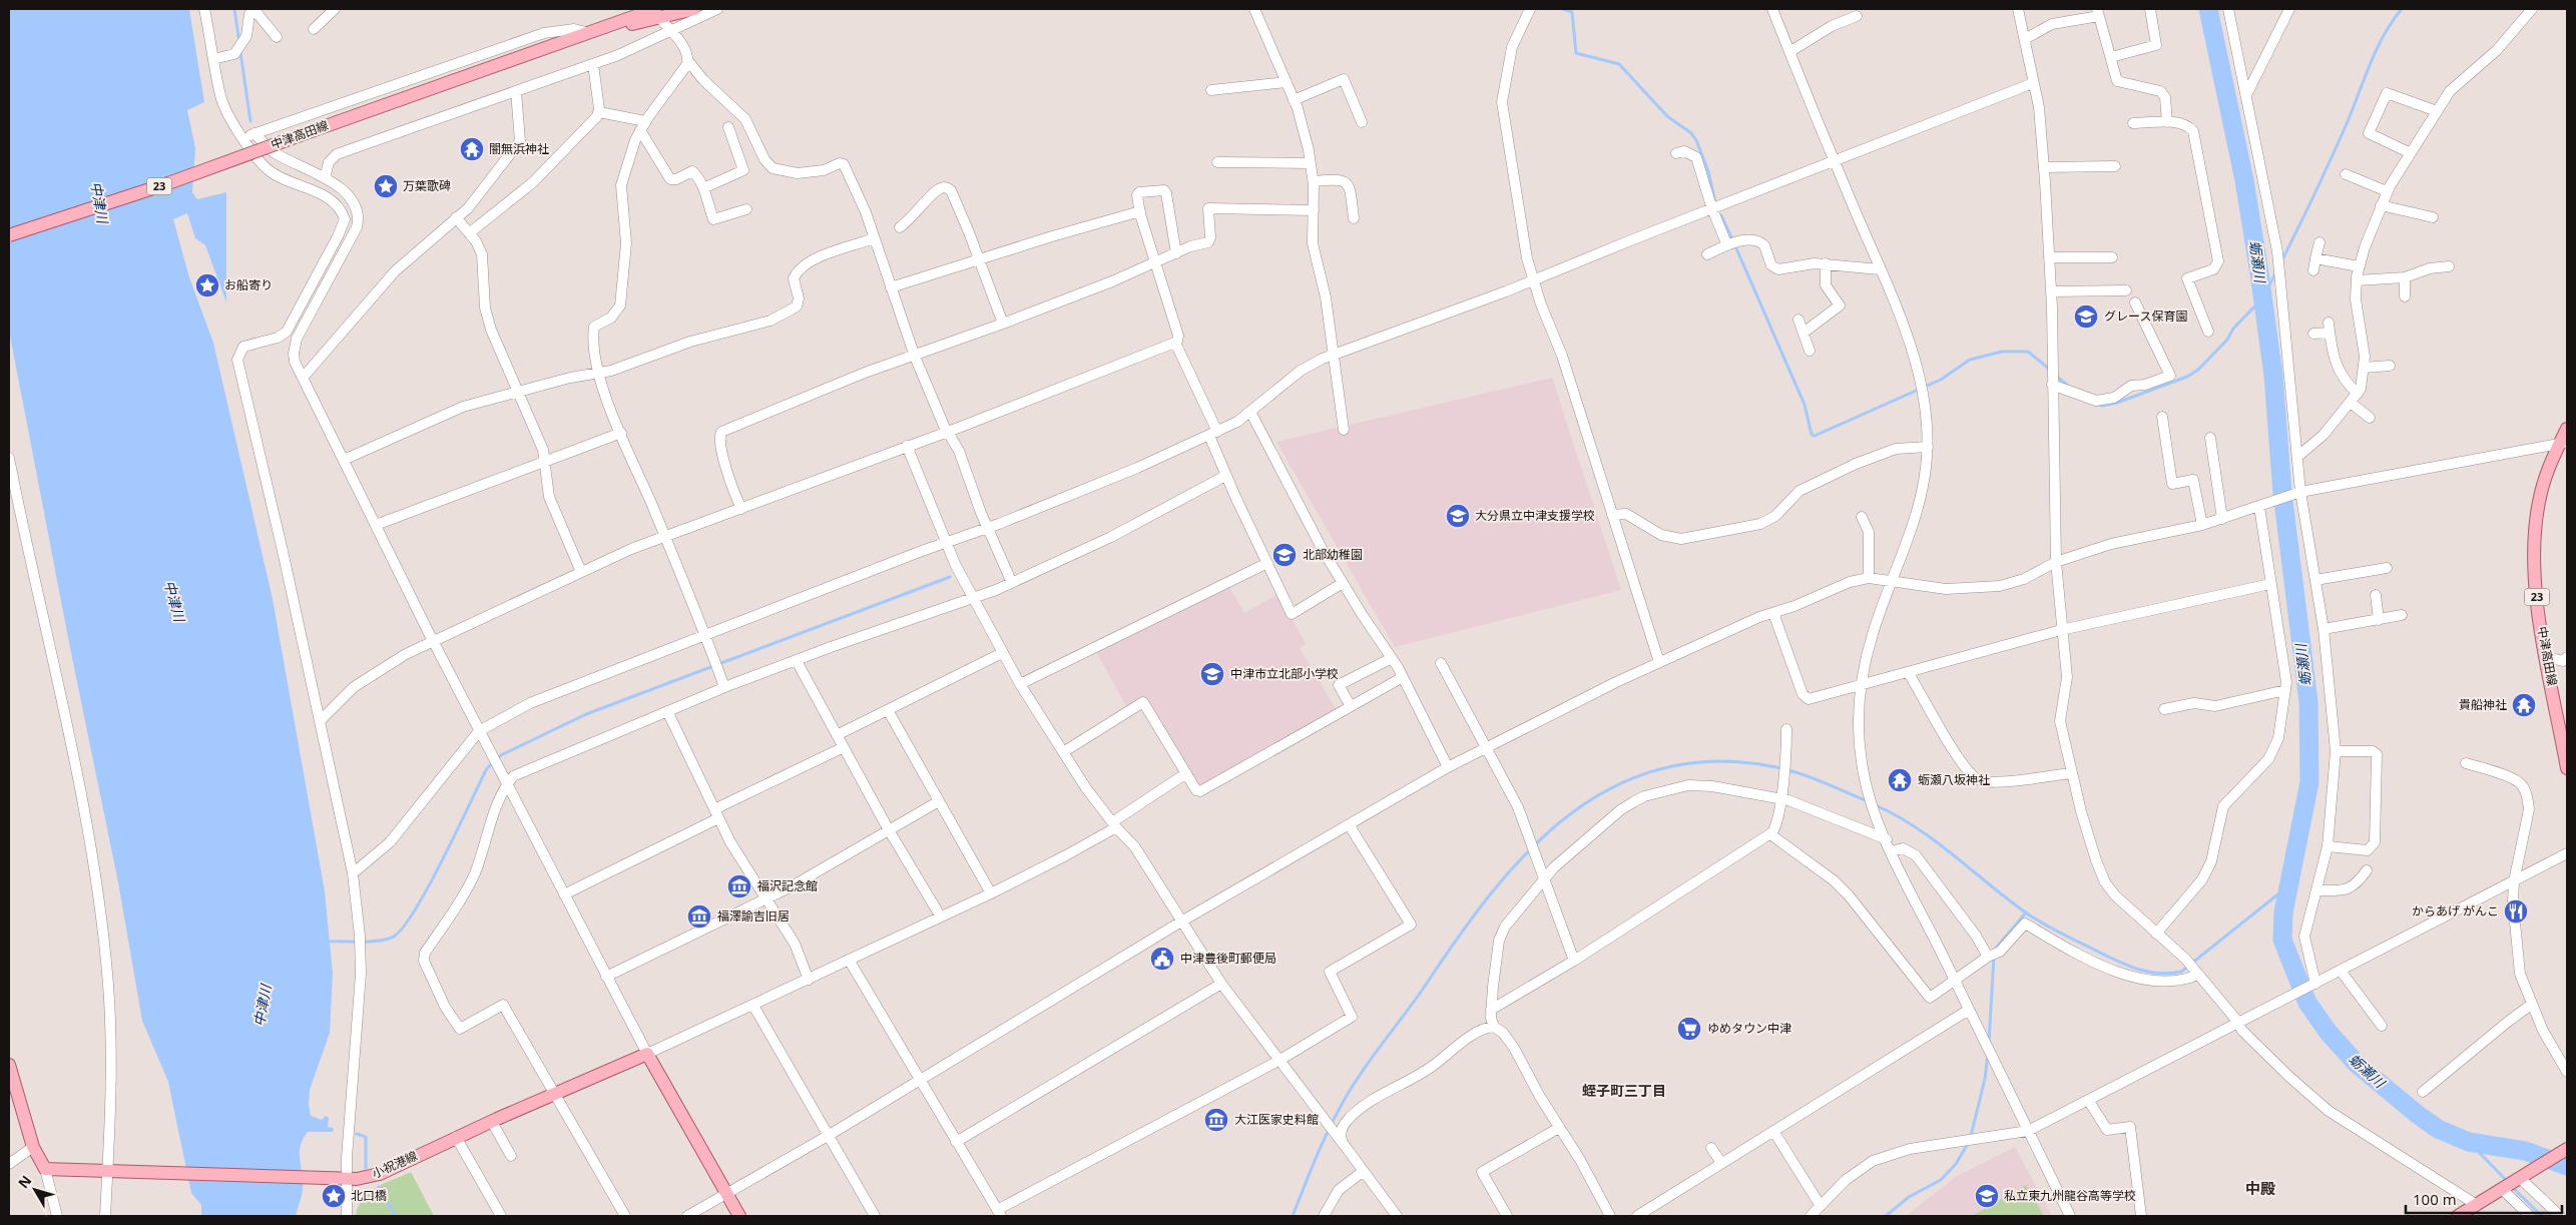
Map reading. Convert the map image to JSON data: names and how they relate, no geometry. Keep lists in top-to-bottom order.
{
  "streets": {
    "main road": ["中津高田線", "23", "小祝港線"]
  },
  "districts": ["蛭子町三丁目", "中殿"],
  "water": ["中津川", "蛎瀬川"],
  "places": {
    "temple": ["闇無浜神社", "貴船神社", "蛎瀬八坂神社"],
    "place": ["万葉歌碑", "お船寄り", "北口橋"],
    "school or university": [
      "グレース保育園",
      "大分県立中津支援学校",
      "北部幼稚園",
      "中津市立北部小学校",
      "私立東九州龍谷高等学校"
    ],
    "museum": ["福沢記念館", "福澤諭吉旧居", "大江医家史料館"],
    "restaurant": ["からあげ がんこ"],
    "public building": ["中津豊後町郵便局"],
    "supermarket": ["ゆめタウン中津"]
  },
  "scale_bar": "100 m",
  "north": "top left"
}
